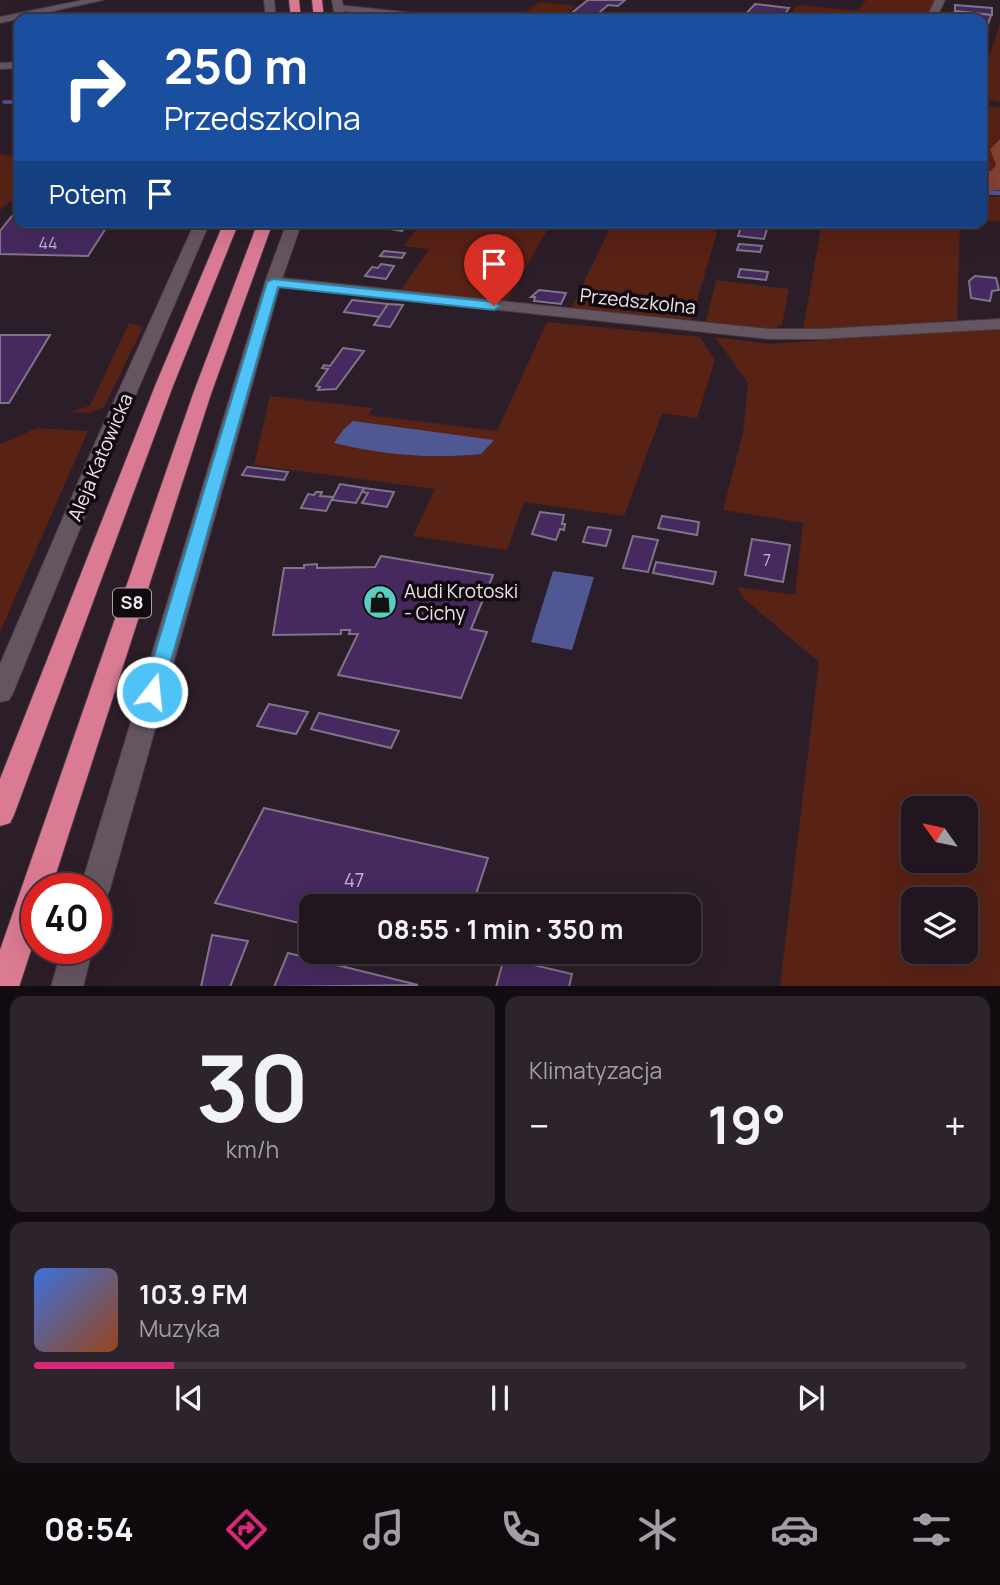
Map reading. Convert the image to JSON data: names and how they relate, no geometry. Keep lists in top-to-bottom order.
{
  "streets": {
    "highway": ["S8"],
    "street": ["Przedszkolna", "Aleja Katowicka"]
  },
  "places": {
    "shop": ["Audi Krotoski - Cichy"]
  },
  "house_numbers": ["44", "7", "47"],
  "north": "top left",
  "page": {
    "turn": ["250 m", "Przedszkolna"],
    "then": "Potem",
    "limit": "40",
    "trip": "08:55 · 1 min · 350 m",
    "tile": [
      ["30", "km/h"],
      "Klimatyzacja"
    ],
    "heat": ["−", "19°", "+"],
    "song": ["103.9 FM", "Muzyka"],
    "tabs": "08:54"
  }
}
